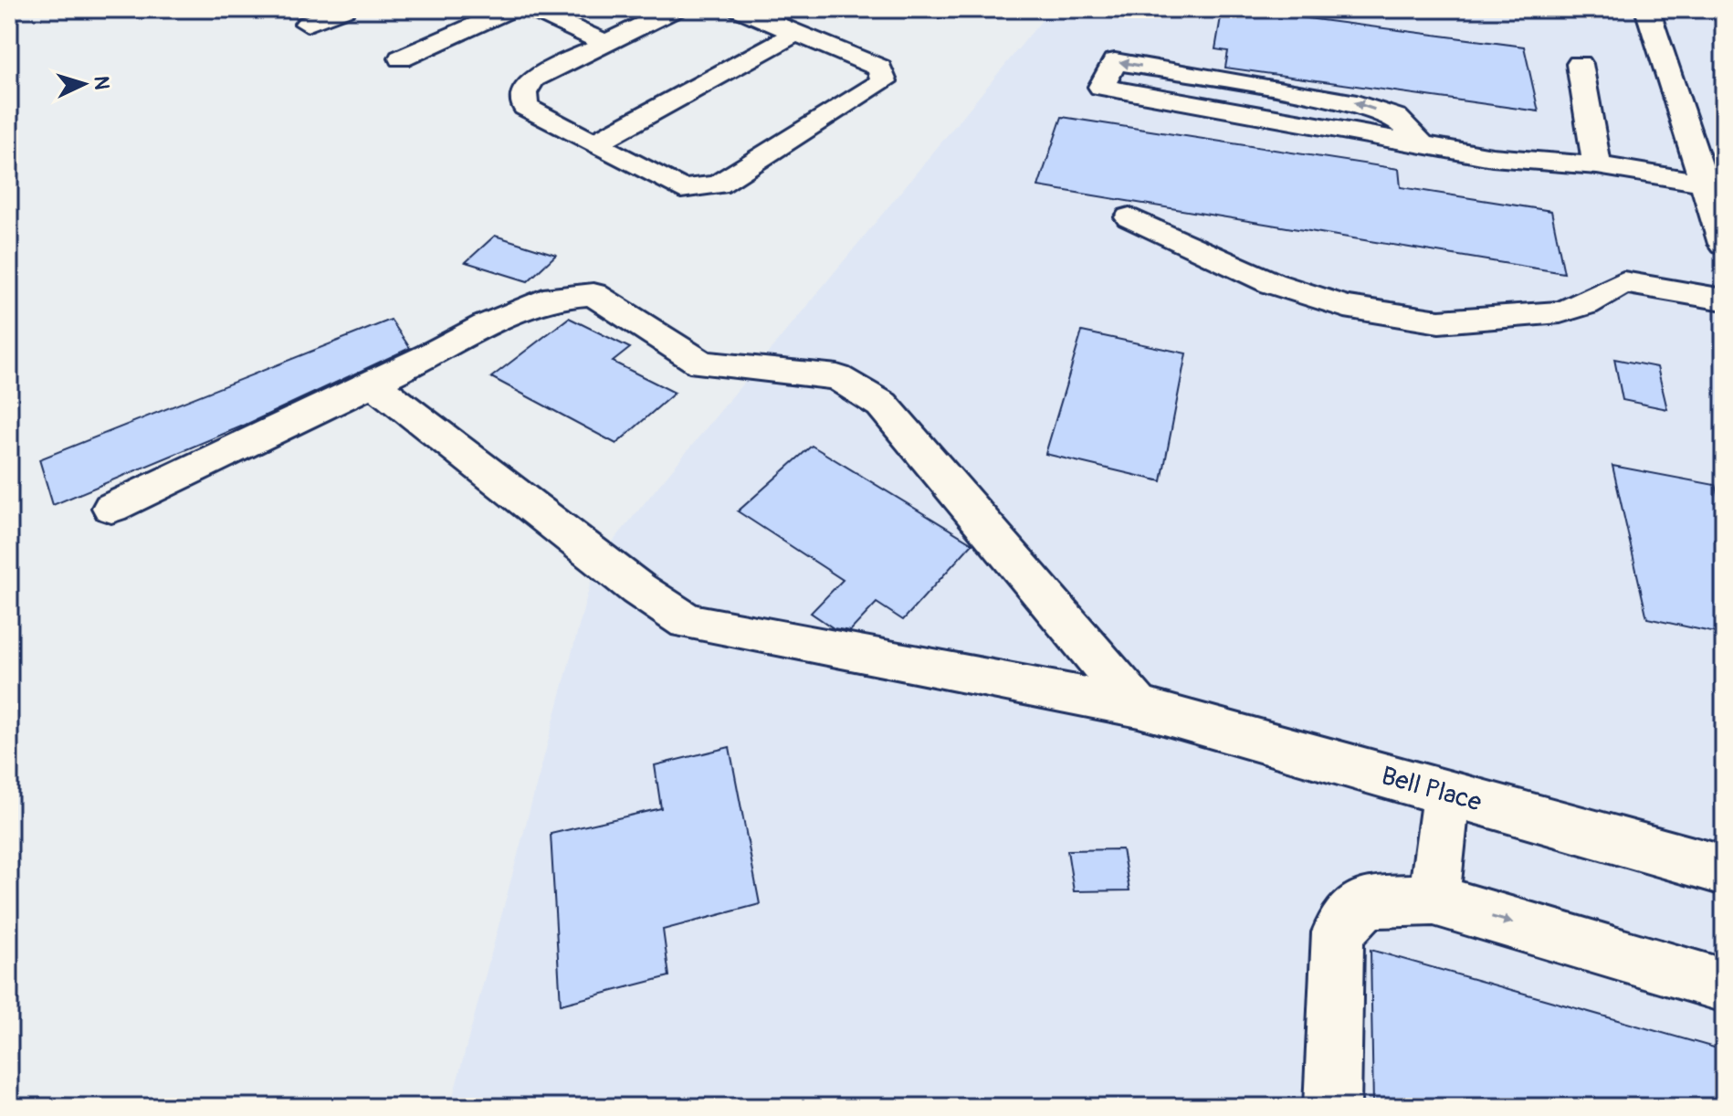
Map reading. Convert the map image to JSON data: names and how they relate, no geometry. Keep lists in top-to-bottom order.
{
  "streets": {
    "street": ["Bell Place"]
  },
  "north": "right"
}
